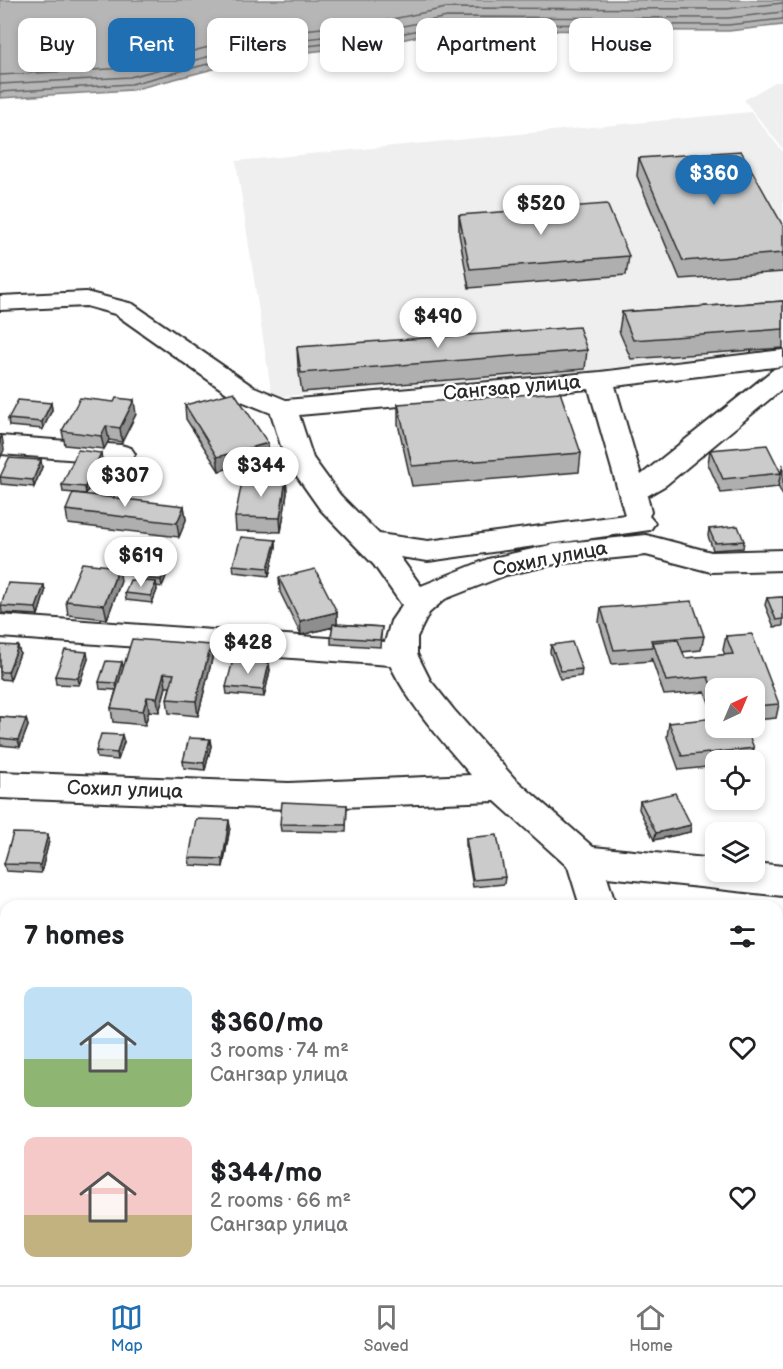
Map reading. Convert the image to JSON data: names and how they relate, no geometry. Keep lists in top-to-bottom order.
{
  "streets": {
    "street": ["Сангзар улица", "Сохил улица"]
  },
  "north": "top right",
  "page": {
    "chip": [
      "Buy",
      "Rent",
      "Filters",
      "New",
      "Apartment",
      "House"
    ],
    "price": [
      "$360",
      "$520",
      "$490",
      "$344",
      "$307",
      "$619",
      "$428"
    ],
    "heading": "7 homes",
    "list": [
      {
        "name": "$360/mo",
        "note": "3 rooms · 74 m² · Сангзар улица"
      },
      {
        "name": "$344/mo",
        "note": "2 rooms · 66 m² · Сангзар улица"
      }
    ],
    "tabs": ["Map", "Saved", "Home"]
  }
}
